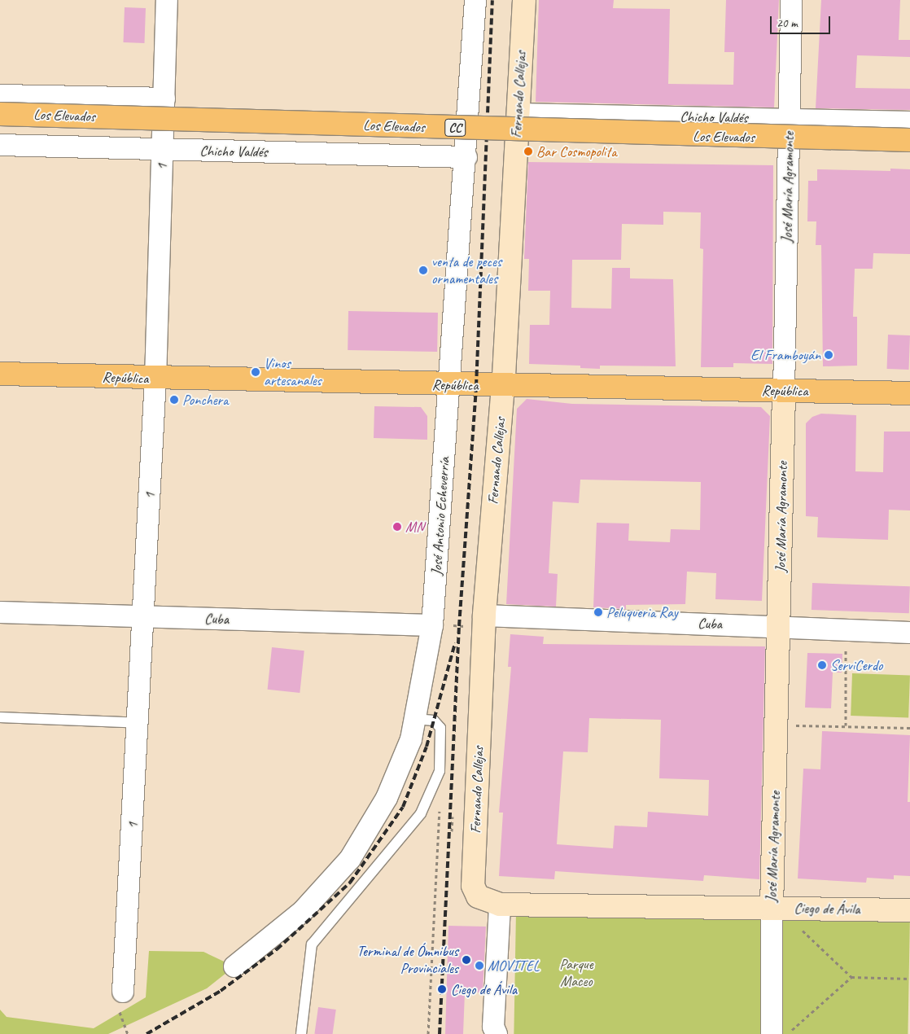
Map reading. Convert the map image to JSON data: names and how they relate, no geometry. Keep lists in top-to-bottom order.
{
  "streets": {
    "main road": ["Los Elevados", "CC", "República"],
    "street": [
      "Fernando Callejas",
      "Chicho Valdés",
      "1",
      "José María Agramonte",
      "José Antonio Echeverría",
      "Cuba",
      "Ciego de Ávila"
    ]
  },
  "crossings": [
    ["Fernando Callejas", "Chicho Valdés"],
    ["Fernando Callejas", "República"],
    ["Fernando Callejas", "Cuba"],
    ["Fernando Callejas", "Ciego de Ávila"],
    ["Chicho Valdés", "1"],
    ["Chicho Valdés", "José María Agramonte"],
    ["Chicho Valdés", "José Antonio Echeverría"],
    ["1", "República"],
    ["1", "Cuba"],
    ["José María Agramonte", "República"],
    ["José María Agramonte", "Cuba"],
    ["José María Agramonte", "Ciego de Ávila"],
    ["República", "José Antonio Echeverría"],
    ["José Antonio Echeverría", "Cuba"]
  ],
  "parks": ["Parque Maceo"],
  "places": [
    "Bar Cosmopolita",
    "venta de peces ornamentales",
    "El Framboyán",
    "Vinos artesanales",
    "Ponchera",
    "MN",
    "Peluqueria Ray",
    "ServiCerdo",
    "Terminal de Ómnibus Provinciales",
    "MOVITEL",
    "Ciego de Ávila"
  ],
  "scale_bar": "20 m"
}
